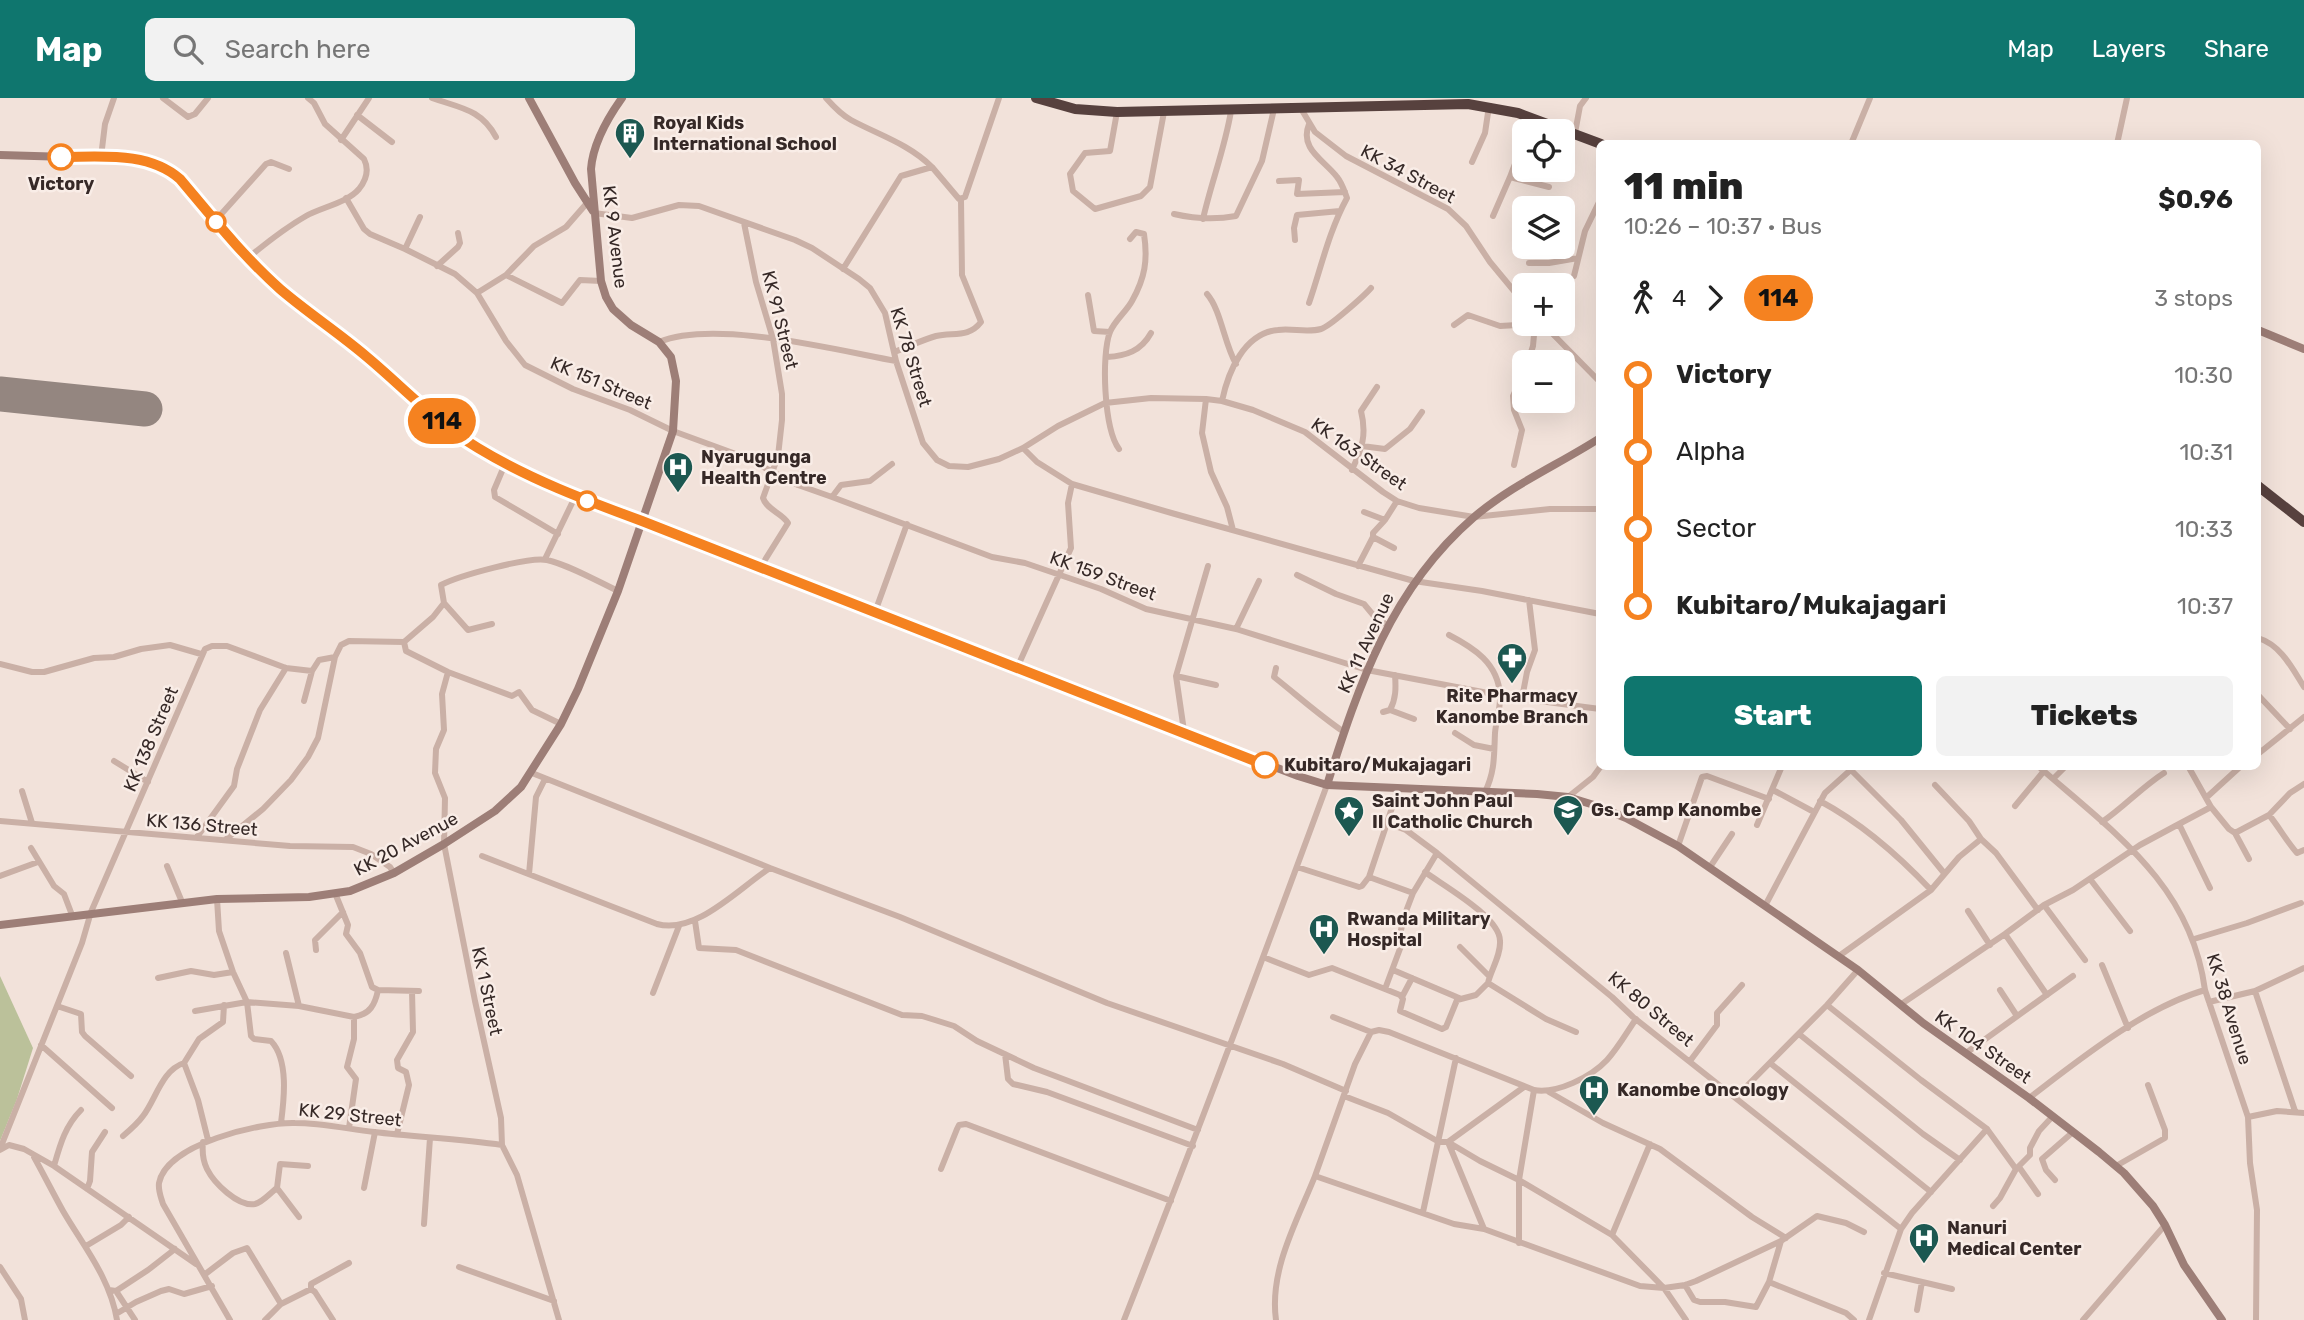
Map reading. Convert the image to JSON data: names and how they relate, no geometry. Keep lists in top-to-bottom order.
{
  "streets": {
    "main road": [
      "KK 9 Avenue",
      "KK 11 Avenue",
      "KK 20 Avenue",
      "KK 104 Street"
    ],
    "street": [
      "KK 34 Street",
      "KK 91 Street",
      "KK 78 Street",
      "KK 151 Street",
      "KK 163 Street",
      "KK 159 Street",
      "KK 138 Street",
      "KK 136 Street",
      "KK 1 Street",
      "KK 80 Street",
      "KK 38 Avenue",
      "KK 29 Street"
    ]
  },
  "crossings": [
    ["KK 9 Avenue", "KK 78 Street"],
    ["KK 91 Street", "KK 78 Street"],
    ["KK 91 Street", "KK 151 Street"],
    ["KK 91 Street", "KK 159 Street"],
    ["KK 78 Street", "KK 163 Street"],
    ["KK 151 Street", "KK 159 Street"],
    ["KK 163 Street", "KK 11 Avenue"],
    ["KK 159 Street", "KK 11 Avenue"],
    ["KK 138 Street", "KK 136 Street"],
    ["KK 138 Street", "KK 20 Avenue"],
    ["KK 136 Street", "KK 20 Avenue"],
    ["KK 20 Avenue", "KK 1 Street"],
    ["KK 1 Street", "KK 29 Street"]
  ],
  "places": {
    "other": ["Victory", "Kubitaro/Mukajagari"],
    "building": ["Royal Kids International School"],
    "hospital": [
      "Nyarugunga Health Centre",
      "Rwanda Military Hospital",
      "Kanombe Oncology",
      "Nanuri Medical Center"
    ],
    "pharmacy": ["Rite Pharmacy Kanombe Branch"],
    "school or university": ["Gs. Camp Kanombe"],
    "place": ["Saint John Paul II Catholic Church"]
  },
  "lines": ["bus line 114"],
  "page": {
    "header": "Map",
    "search": "Search here",
    "nav": ["Map", "Layers", "Share"],
    "on_map": "114",
    "map_buttons": ["+", "−"],
    "heading": ["11 min", "10:26 – 10:37 · Bus", "$0.96"],
    "legs": ["4", "114", "3 stops"],
    "list": [
      {
        "name": "Victory",
        "value": "10:30"
      },
      {
        "name": "Alpha",
        "value": "10:31"
      },
      {
        "name": "Sector",
        "value": "10:33"
      },
      {
        "name": "Kubitaro/Mukajagari",
        "value": "10:37"
      }
    ],
    "buttons": ["Start", "Tickets"]
  }
}
